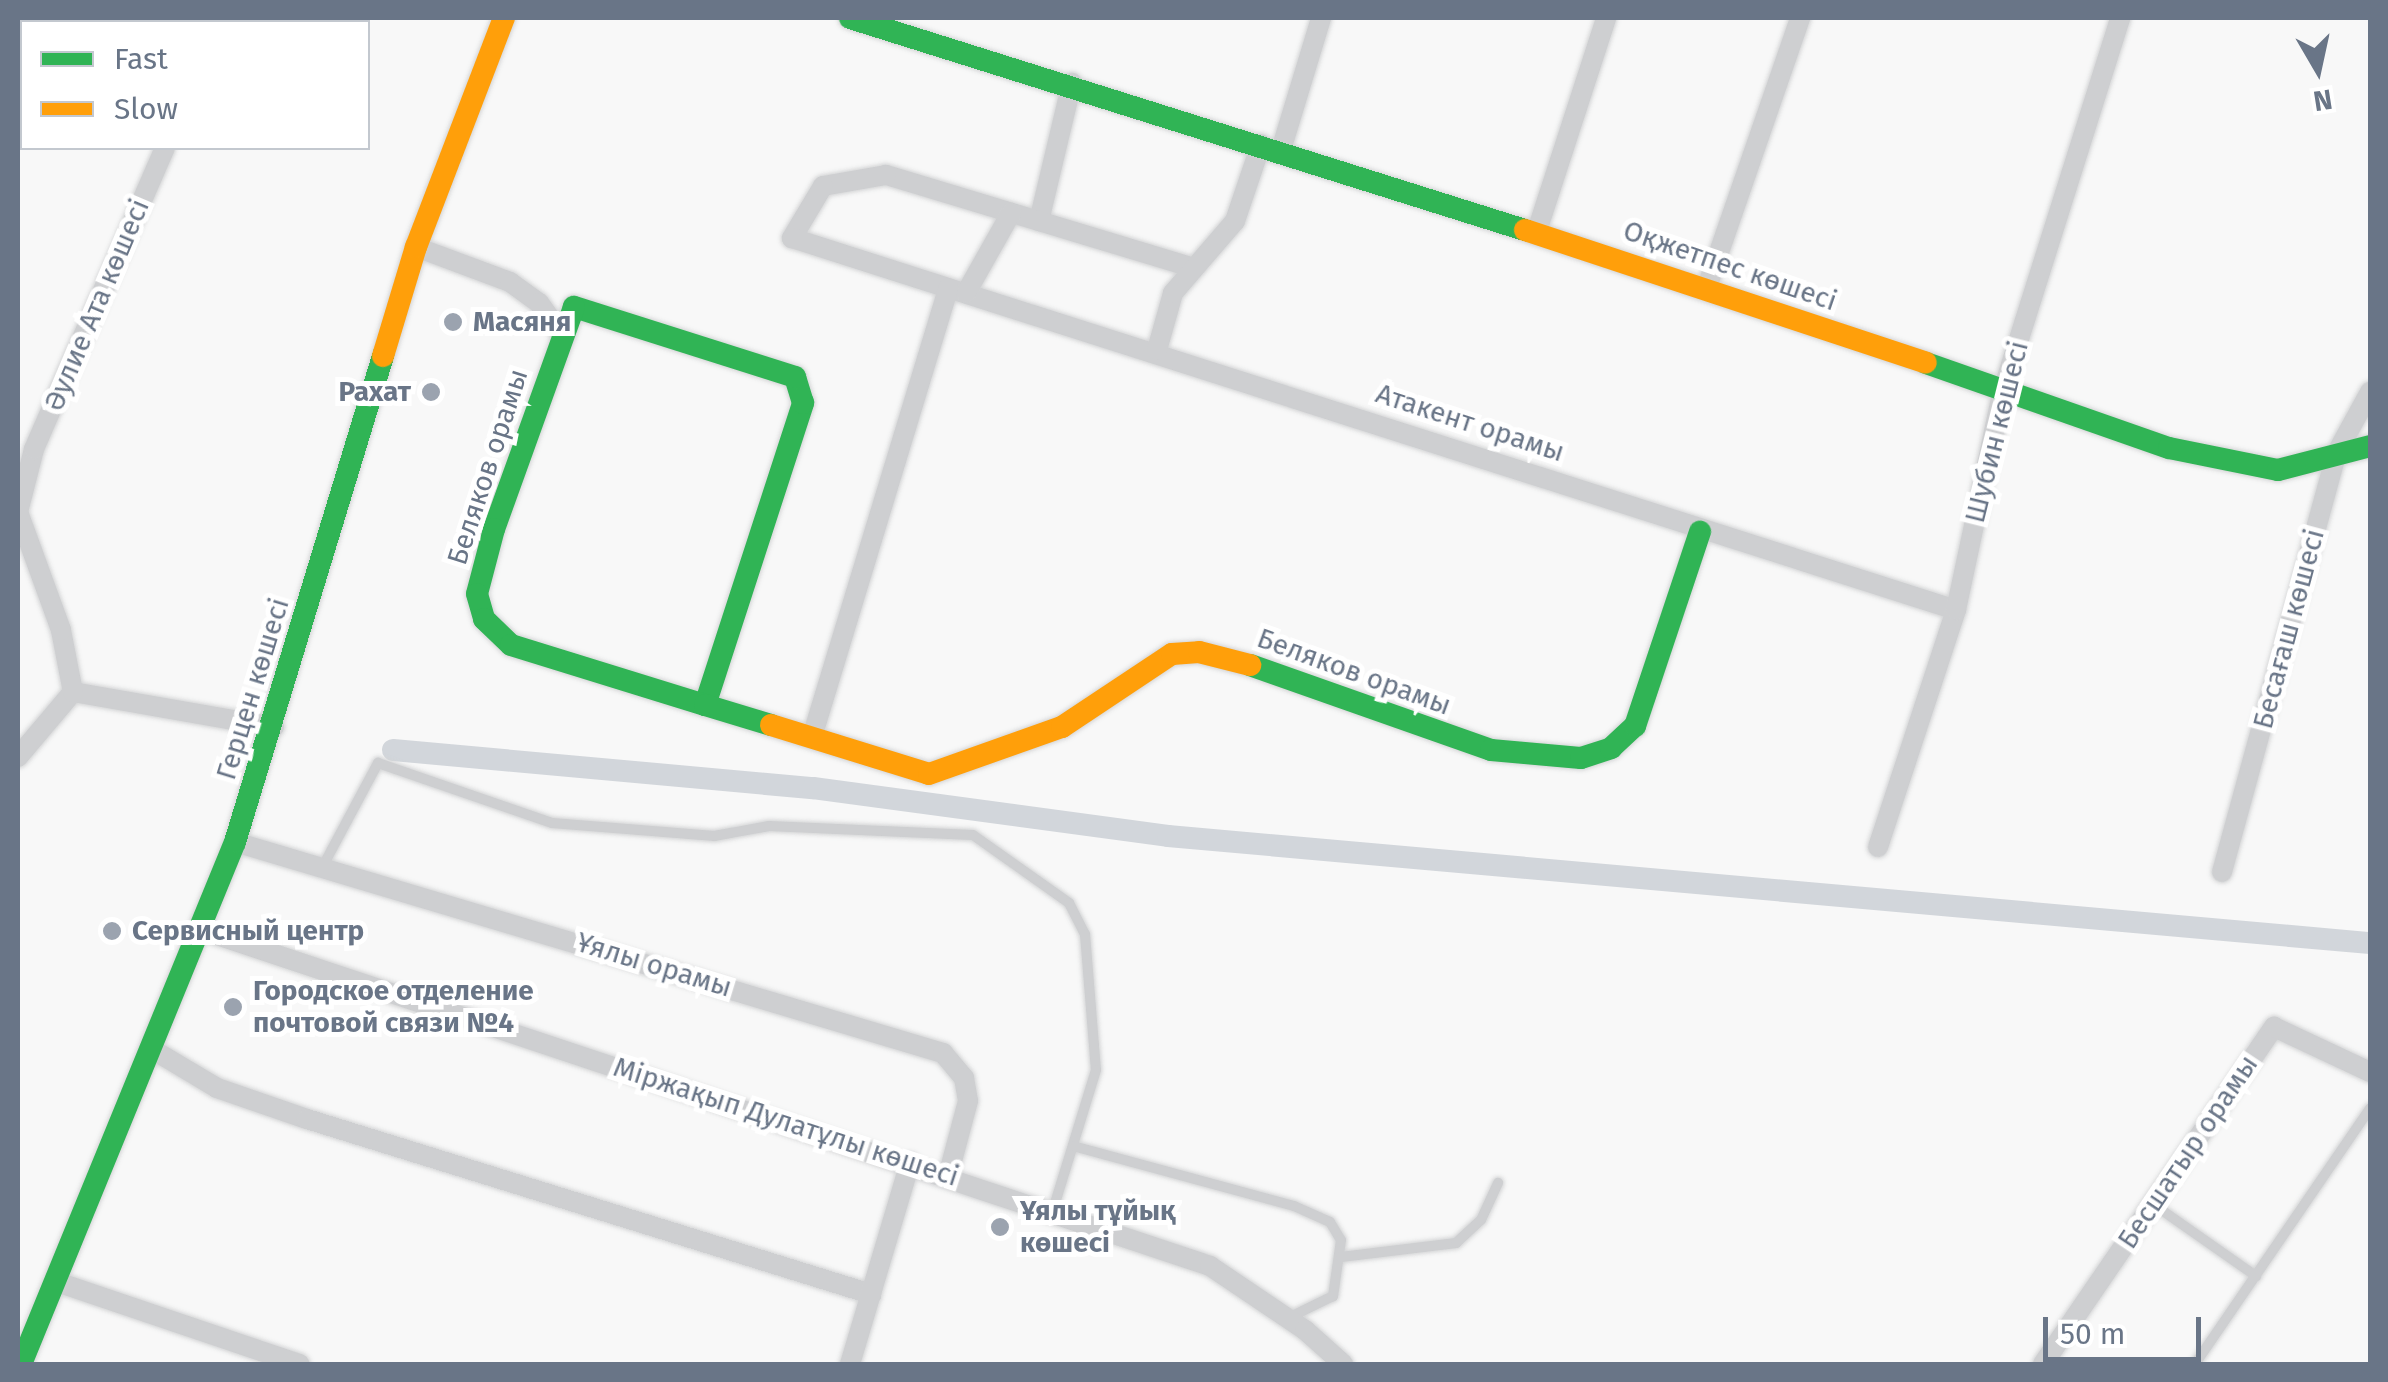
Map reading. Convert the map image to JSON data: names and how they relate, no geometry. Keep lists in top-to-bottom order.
{
  "streets": {
    "street": [
      "Оқжетпес көшесі",
      "Әулие Ата көшесі",
      "Атакент орамы",
      "Шубин көшесі",
      "Беляков орамы",
      "Бесағаш көшесі",
      "Герцен көшесі",
      "Ұялы орамы",
      "Міржақып Дулатұлы көшесі",
      "Бесшатыр орамы"
    ]
  },
  "crossings": [
    ["Оқжетпес көшесі", "Шубин көшесі"],
    ["Оқжетпес көшесі", "Бесағаш көшесі"],
    ["Атакент орамы", "Шубин көшесі"],
    ["Атакент орамы", "Беляков орамы"],
    ["Герцен көшесі", "Ұялы орамы"],
    ["Герцен көшесі", "Міржақып Дулатұлы көшесі"],
    ["Ұялы орамы", "Міржақып Дулатұлы көшесі"]
  ],
  "places": [
    "Масяня",
    "Рахат",
    "Сервисный центр",
    "Городское отделение почтовой связи №4",
    "Ұялы тұйық көшесі"
  ],
  "legend": ["Fast", "Slow"],
  "scale_bar": "50 m",
  "north": "bottom"
}
